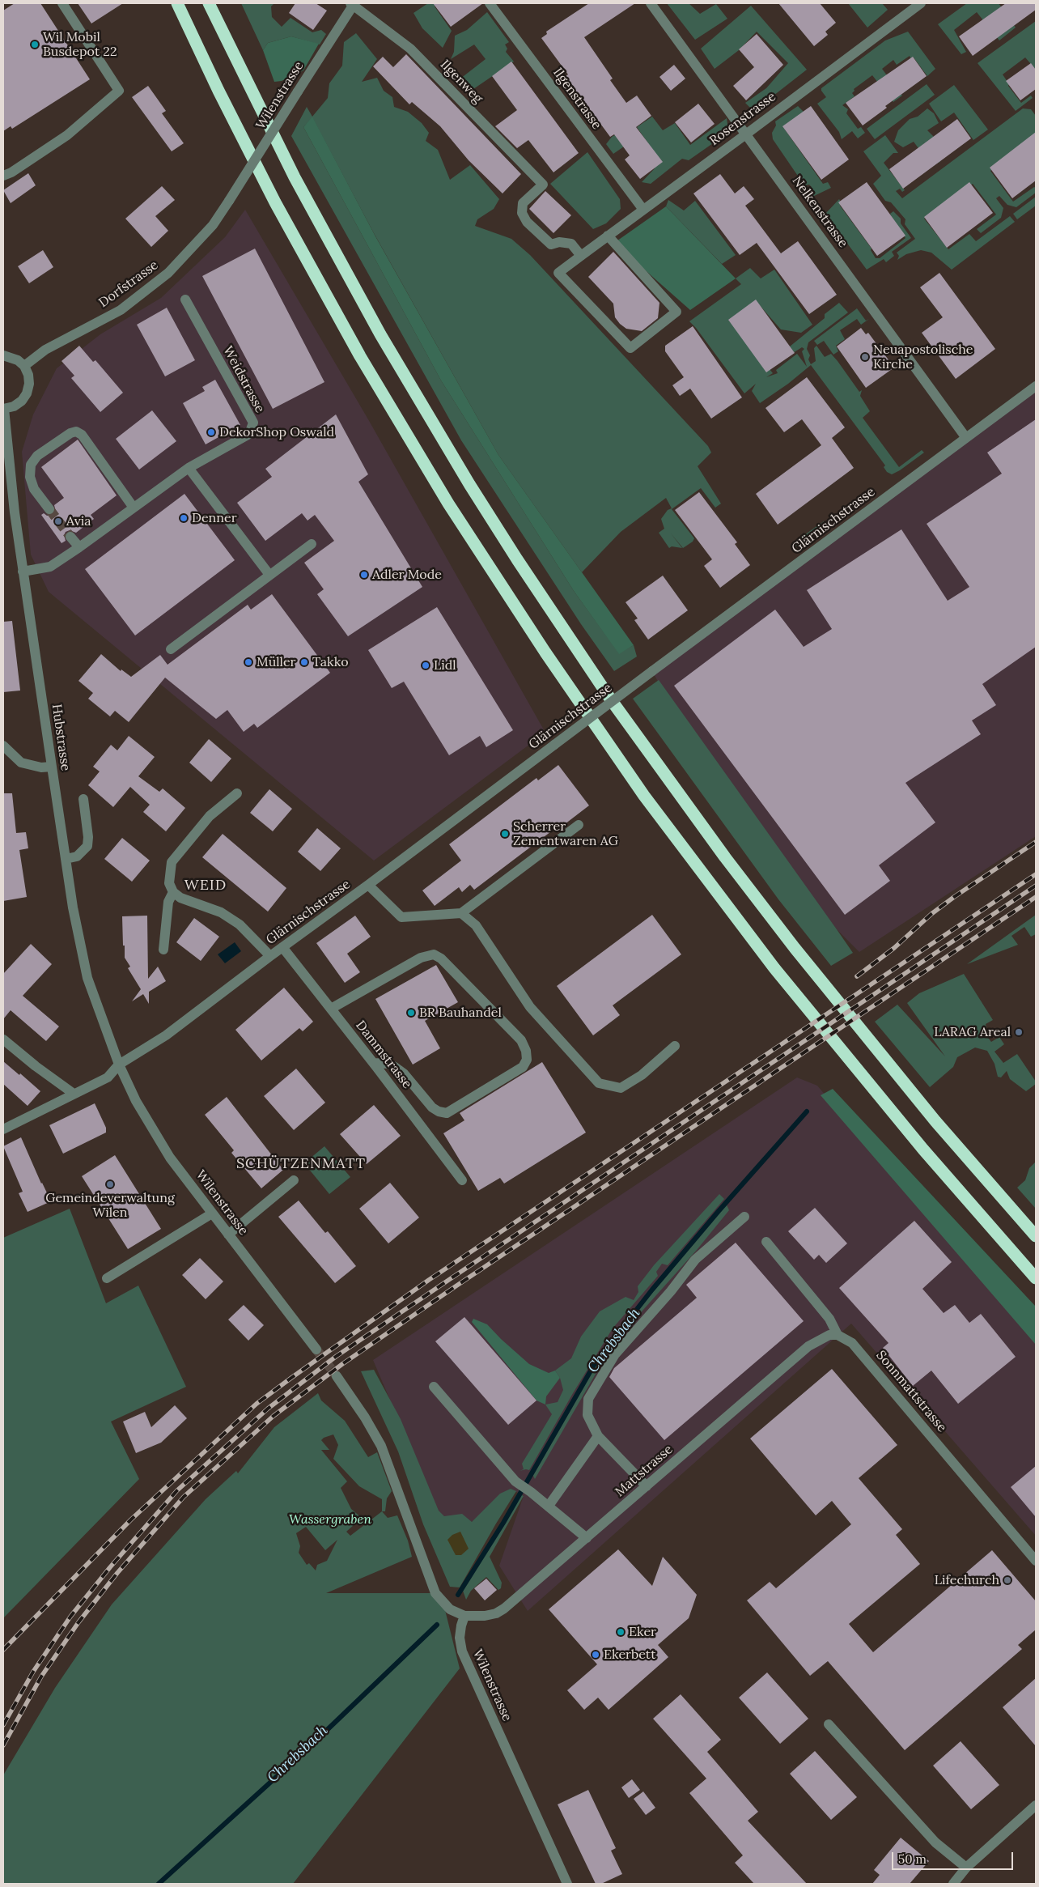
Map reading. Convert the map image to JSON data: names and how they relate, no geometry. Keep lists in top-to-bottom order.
{
  "streets": {
    "street": [
      "Ilgenweg",
      "Wilenstrasse",
      "Ilgenstrasse",
      "Rosenstrasse",
      "Nelkenstrasse",
      "Dorfstrasse",
      "Weidstrasse",
      "Glärnischstrasse",
      "Hubstrasse",
      "Dammstrasse",
      "Sonnmattstrasse",
      "Mattstrasse"
    ]
  },
  "crossings": [
    ["Ilgenweg", "Wilenstrasse"],
    ["Ilgenweg", "Rosenstrasse"],
    ["Wilenstrasse", "Dorfstrasse"],
    ["Wilenstrasse", "Glärnischstrasse"],
    ["Wilenstrasse", "Hubstrasse"],
    ["Wilenstrasse", "Mattstrasse"],
    ["Ilgenstrasse", "Rosenstrasse"],
    ["Rosenstrasse", "Nelkenstrasse"],
    ["Nelkenstrasse", "Glärnischstrasse"],
    ["Weidstrasse", "Hubstrasse"],
    ["Glärnischstrasse", "Hubstrasse"],
    ["Glärnischstrasse", "Dammstrasse"],
    ["Sonnmattstrasse", "Mattstrasse"]
  ],
  "districts": ["WEID", "SCHÜTZENMATT"],
  "water": ["Chrebsbach"],
  "parks": ["Wassergraben"],
  "places": [
    "Wil Mobil Busdepot 22",
    "Neuapostolische Kirche",
    "DekorShop Oswald",
    "Denner",
    "Avia",
    "Adler Mode",
    "Müller",
    "Takko",
    "Lidl",
    "Scherrer Zementwaren AG",
    "BR Bauhandel",
    "LARAG Areal",
    "Gemeindeverwaltung Wilen",
    "Lifechurch",
    "Eker",
    "Ekerbett"
  ],
  "scale_bar": "50 m"
}
